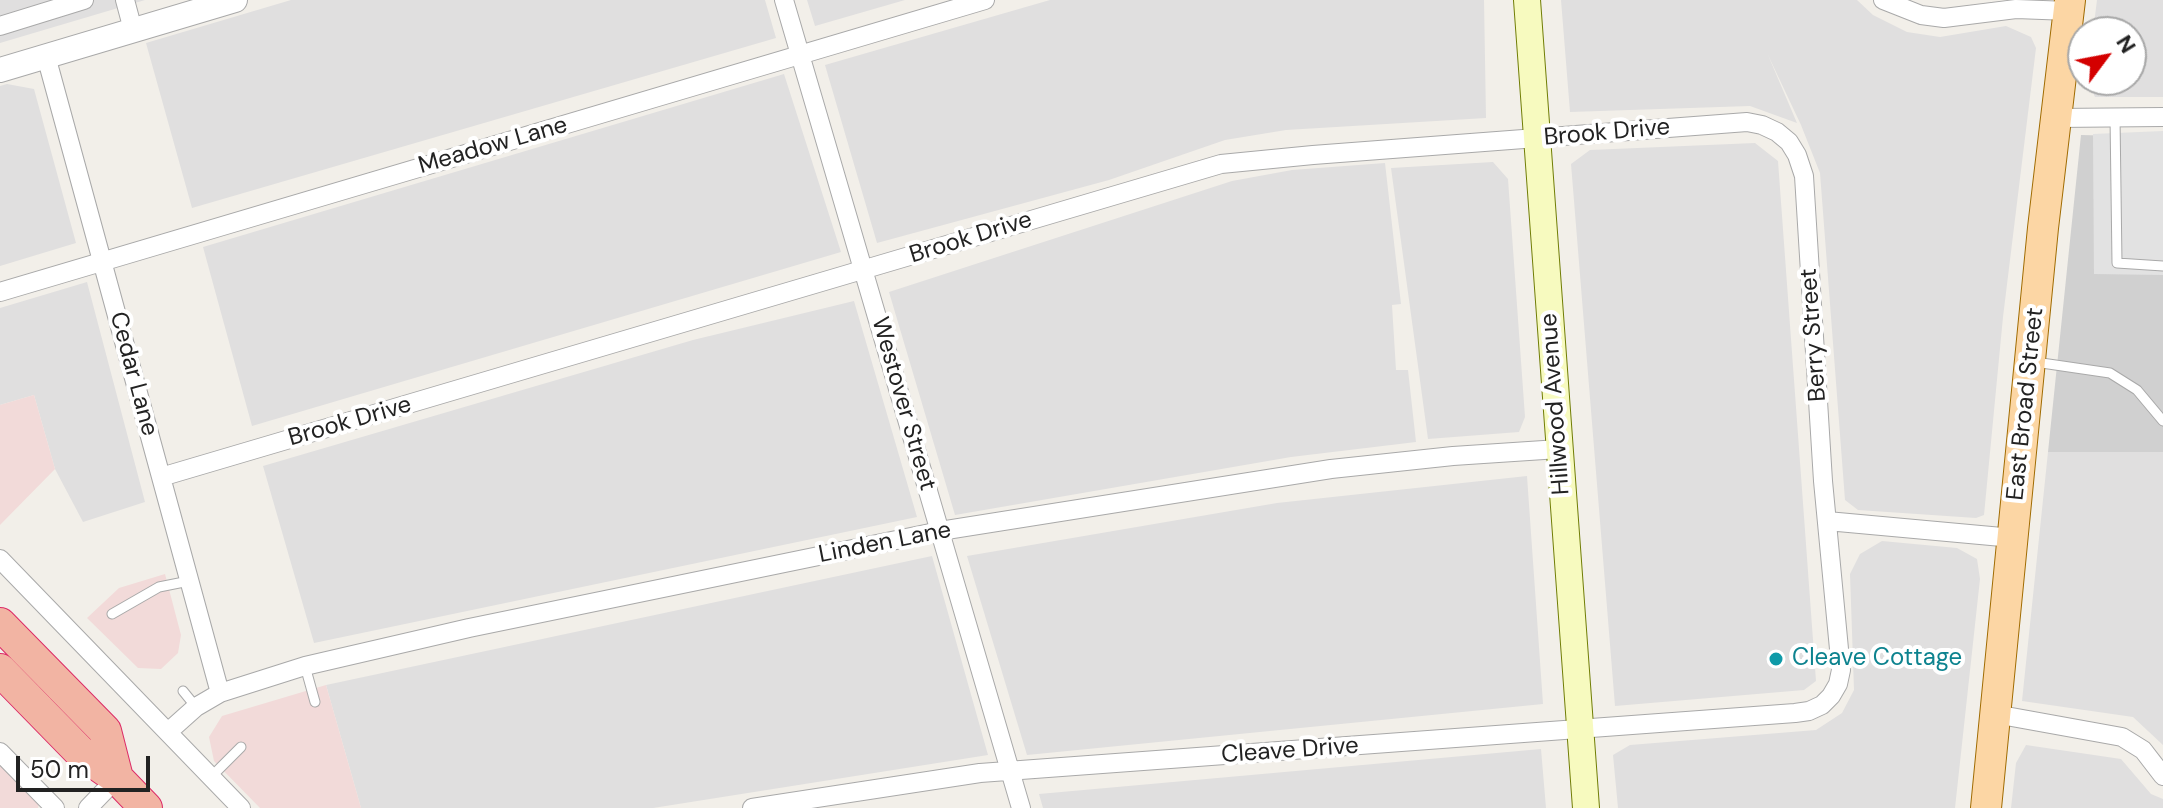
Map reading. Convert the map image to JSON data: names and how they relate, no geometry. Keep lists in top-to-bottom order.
{
  "streets": {
    "main road": ["Hillwood Avenue", "East Broad Street"],
    "street": [
      "Brook Drive",
      "Meadow Lane",
      "Berry Street",
      "Cedar Lane",
      "Westover Street",
      "Linden Lane",
      "Cleave Drive"
    ]
  },
  "crossings": [
    ["Brook Drive", "Berry Street"],
    ["Brook Drive", "Cedar Lane"],
    ["Brook Drive", "Westover Street"],
    ["Brook Drive", "Hillwood Avenue"],
    ["Meadow Lane", "Cedar Lane"],
    ["Meadow Lane", "Westover Street"],
    ["Berry Street", "Cleave Drive"],
    ["Cedar Lane", "Linden Lane"],
    ["Westover Street", "Linden Lane"],
    ["Westover Street", "Cleave Drive"],
    ["Hillwood Avenue", "Linden Lane"],
    ["Hillwood Avenue", "Cleave Drive"]
  ],
  "places": ["Cleave Cottage"],
  "scale_bar": "50 m",
  "north": "top right"
}
